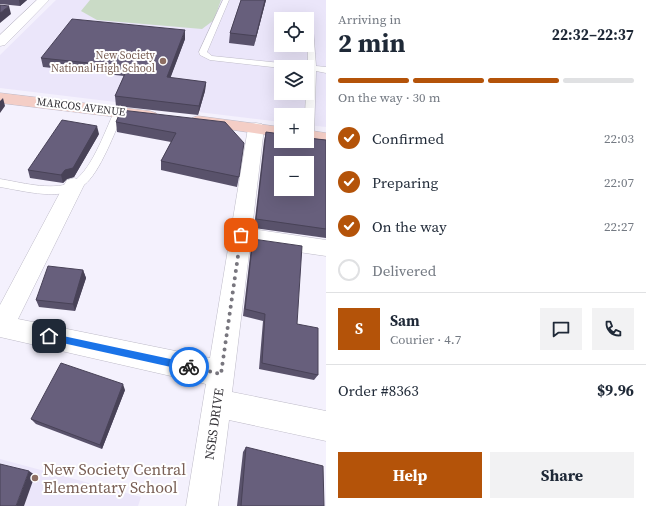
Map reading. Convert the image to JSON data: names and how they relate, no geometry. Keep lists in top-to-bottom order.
{
  "streets": {
    "street": ["MARCOS AVENUE", "NSES DRIVE"]
  },
  "crossings": [
    ["MARCOS AVENUE", "NSES DRIVE"]
  ],
  "places": ["New Society National High School", "New Society Central Elementary School"],
  "page": {
    "heading": ["2 min", "Arriving in", "22:32–22:37"],
    "panel": [
      "Sam",
      "Courier · 4.7",
      "Order #8363",
      "$9.96"
    ],
    "map_buttons": ["+", "−"],
    "bar": "On the way · 30 m",
    "list": [
      ["Confirmed", "22:03"],
      ["Preparing", "22:07"],
      ["On the way", "22:27"],
      "Delivered"
    ],
    "round": "S",
    "buttons": ["Help", "Share"]
  }
}
